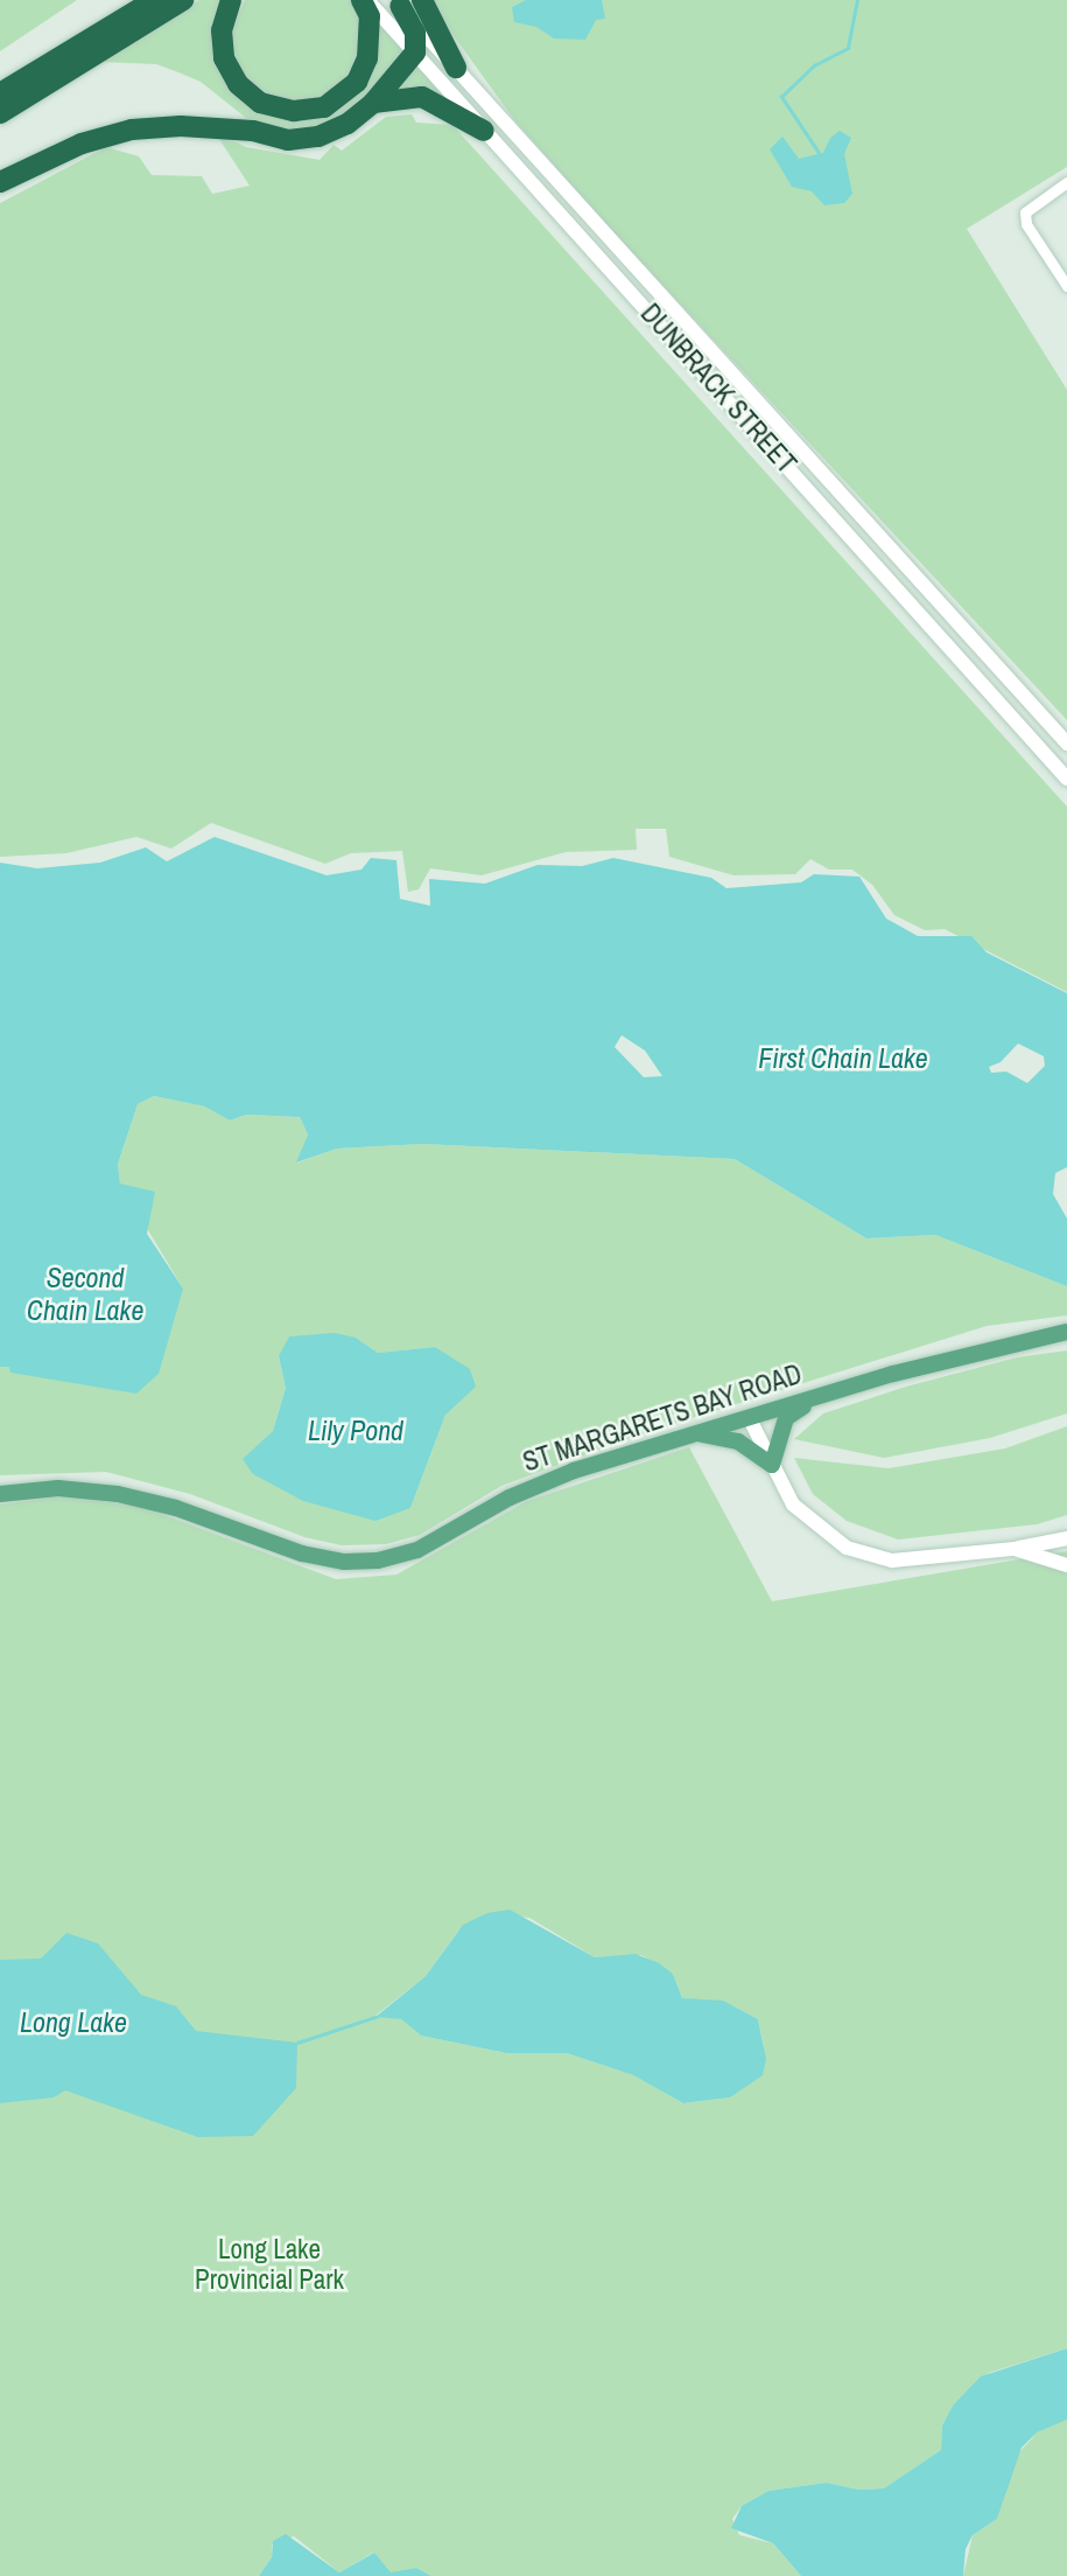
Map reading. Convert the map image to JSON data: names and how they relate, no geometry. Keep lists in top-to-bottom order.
{
  "streets": {
    "main road": ["DUNBRACK STREET", "ST MARGARETS BAY ROAD"]
  },
  "water": [
    "First Chain Lake",
    "Second Chain Lake",
    "Lily Pond",
    "Long Lake"
  ],
  "parks": ["Long Lake Provincial Park"]
}
